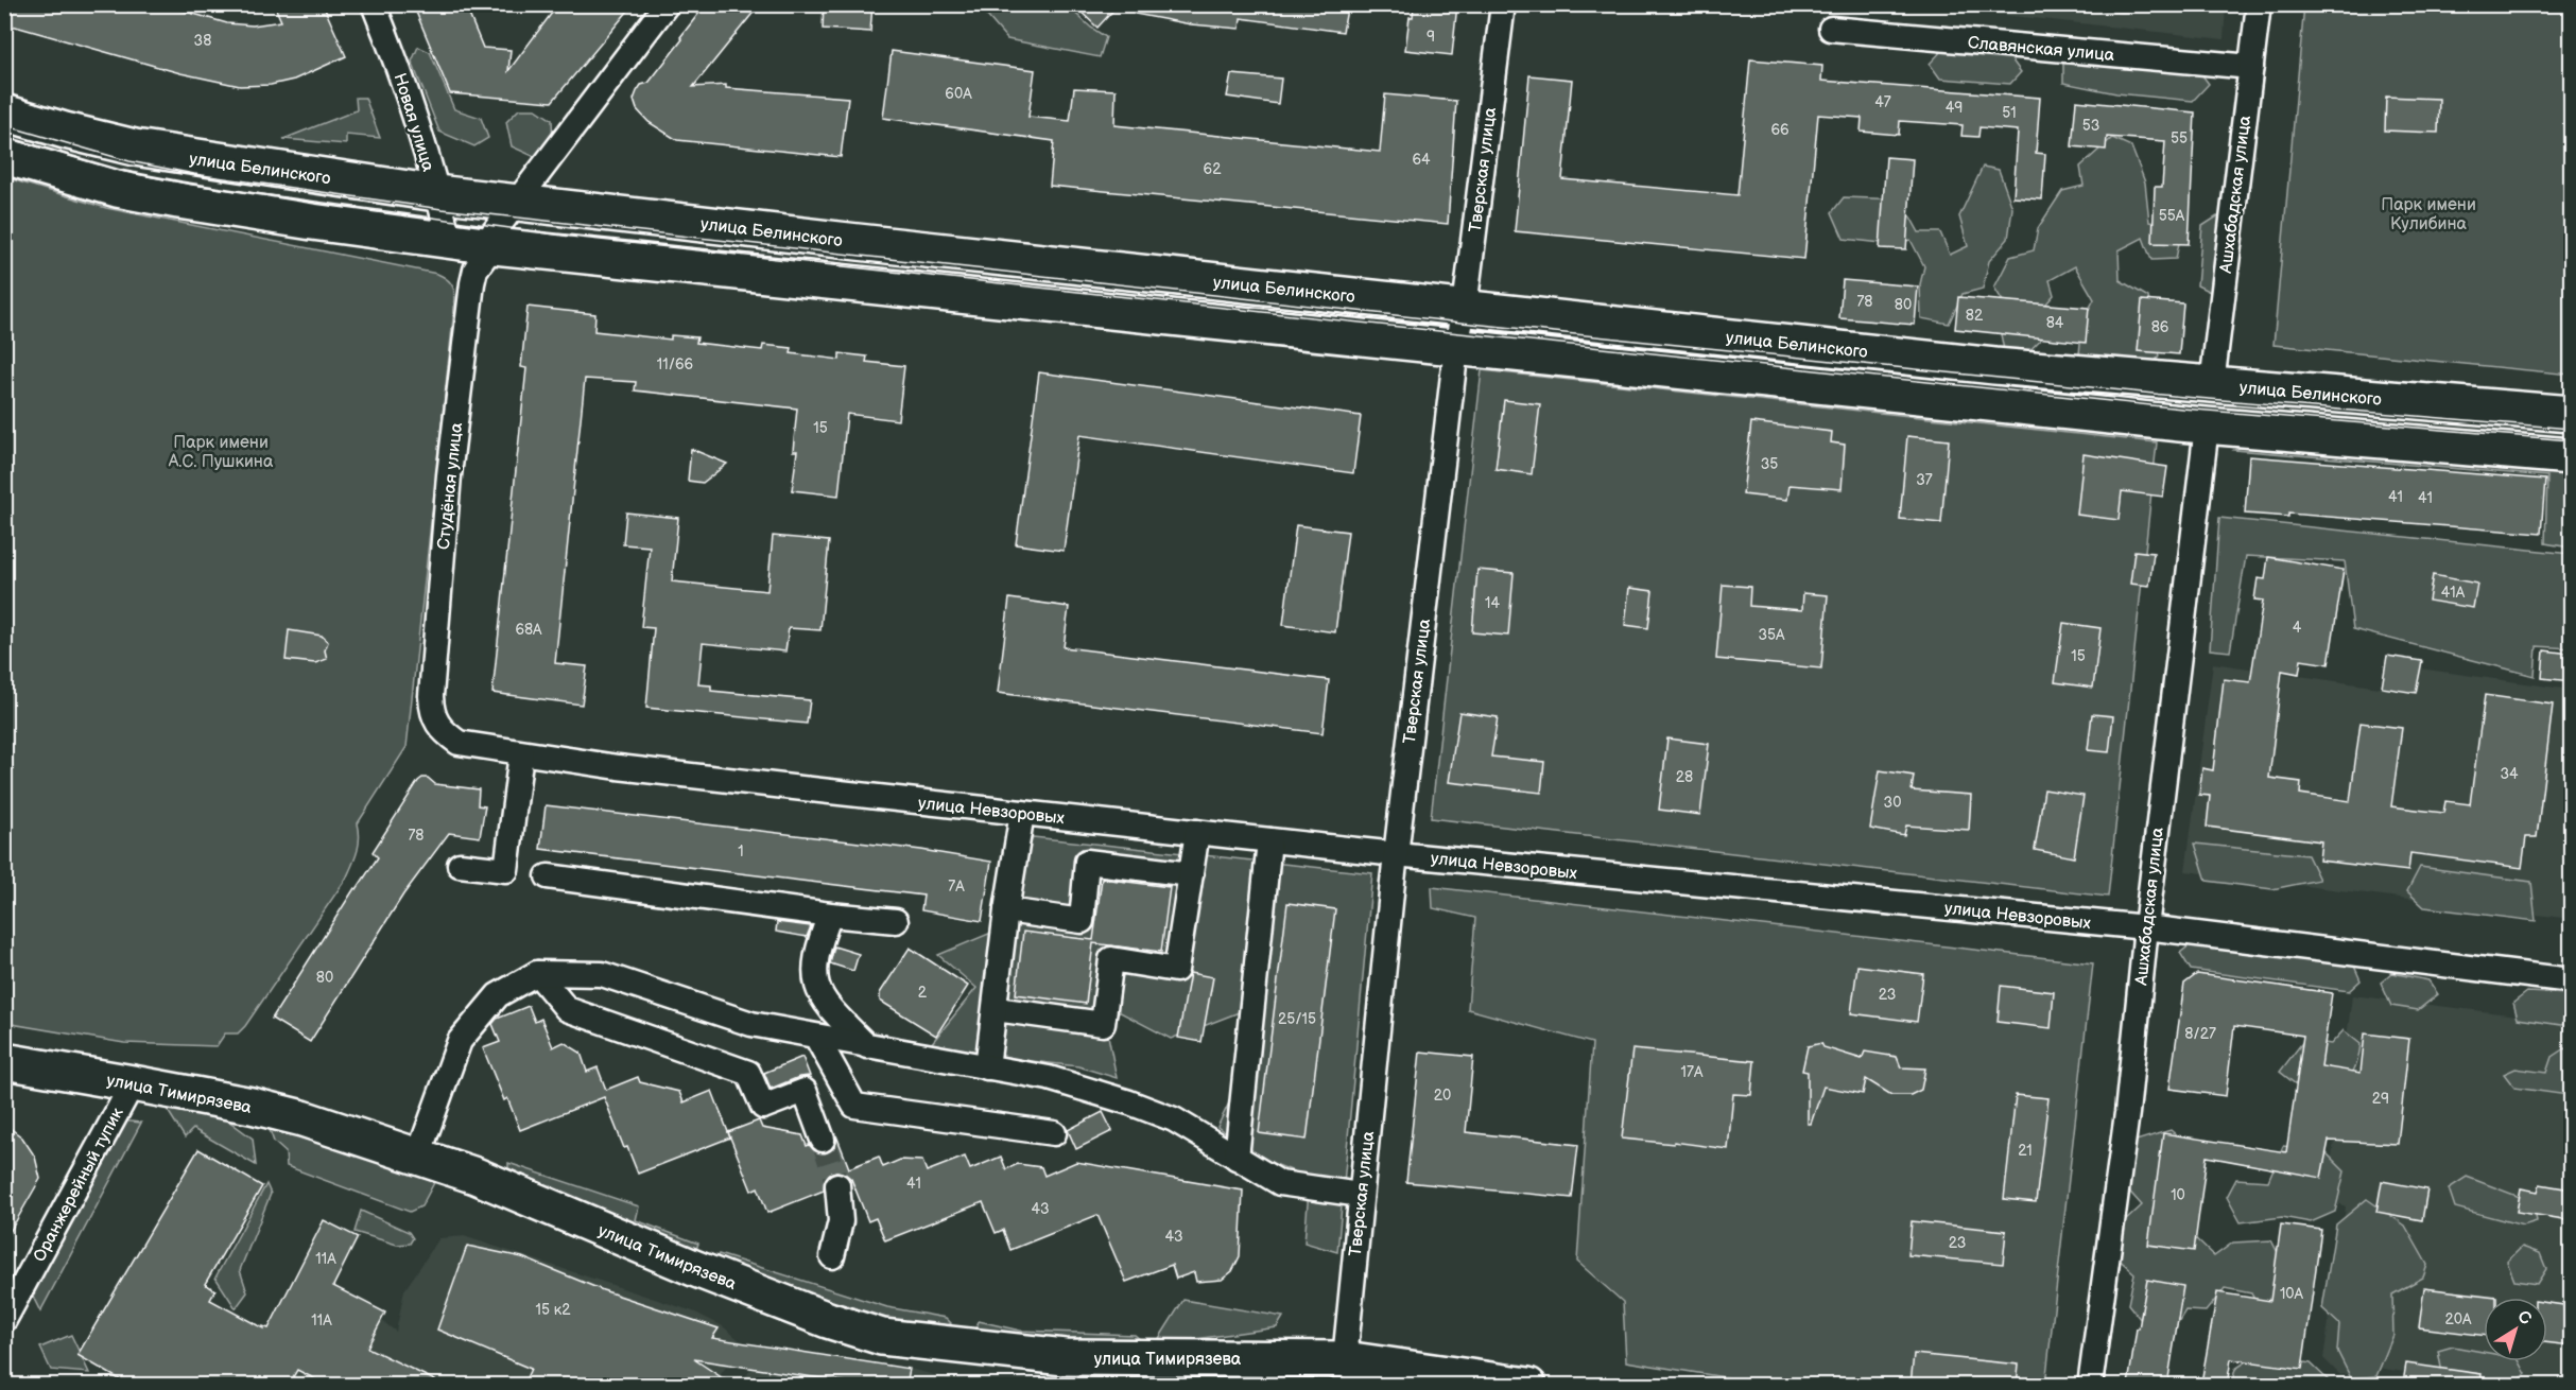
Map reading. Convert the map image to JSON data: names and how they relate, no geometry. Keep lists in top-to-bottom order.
{
  "streets": {
    "main road": ["улица Белинского", "улица Тимирязева"],
    "street": [
      "Славянская улица",
      "Новая улица",
      "Тверская улица",
      "Ашхабадская улица",
      "Студёная улица",
      "улица Невзоровых",
      "Оранжерейный тупик"
    ]
  },
  "crossings": [
    ["Славянская улица", "Ашхабадская улица"],
    ["Новая улица", "улица Белинского"],
    ["улица Белинского", "Тверская улица"],
    ["улица Белинского", "Ашхабадская улица"],
    ["улица Белинского", "Студёная улица"],
    ["Тверская улица", "улица Невзоровых"],
    ["Тверская улица", "улица Тимирязева"],
    ["Ашхабадская улица", "улица Невзоровых"],
    ["Студёная улица", "улица Невзоровых"],
    ["улица Тимирязева", "Оранжерейный тупик"]
  ],
  "parks": ["Парк имени Кулибина", "Парк имени А.С. Пушкина"],
  "house_numbers": [
    "9",
    "38",
    "60А",
    "47",
    "49",
    "51",
    "53",
    "66",
    "55",
    "64",
    "62",
    "55А",
    "78",
    "80",
    "82",
    "84",
    "86",
    "11/66",
    "15",
    "35",
    "37",
    "41",
    "41",
    "41А",
    "14",
    "4",
    "68А",
    "35А",
    "15",
    "34",
    "28",
    "30",
    "78",
    "1",
    "7А",
    "80",
    "2",
    "23",
    "25/15",
    "8/27",
    "17А",
    "20",
    "29",
    "21",
    "41",
    "10",
    "43",
    "43",
    "23",
    "11А",
    "10А",
    "15 к2",
    "20А",
    "11А"
  ],
  "north": "top right"
}
